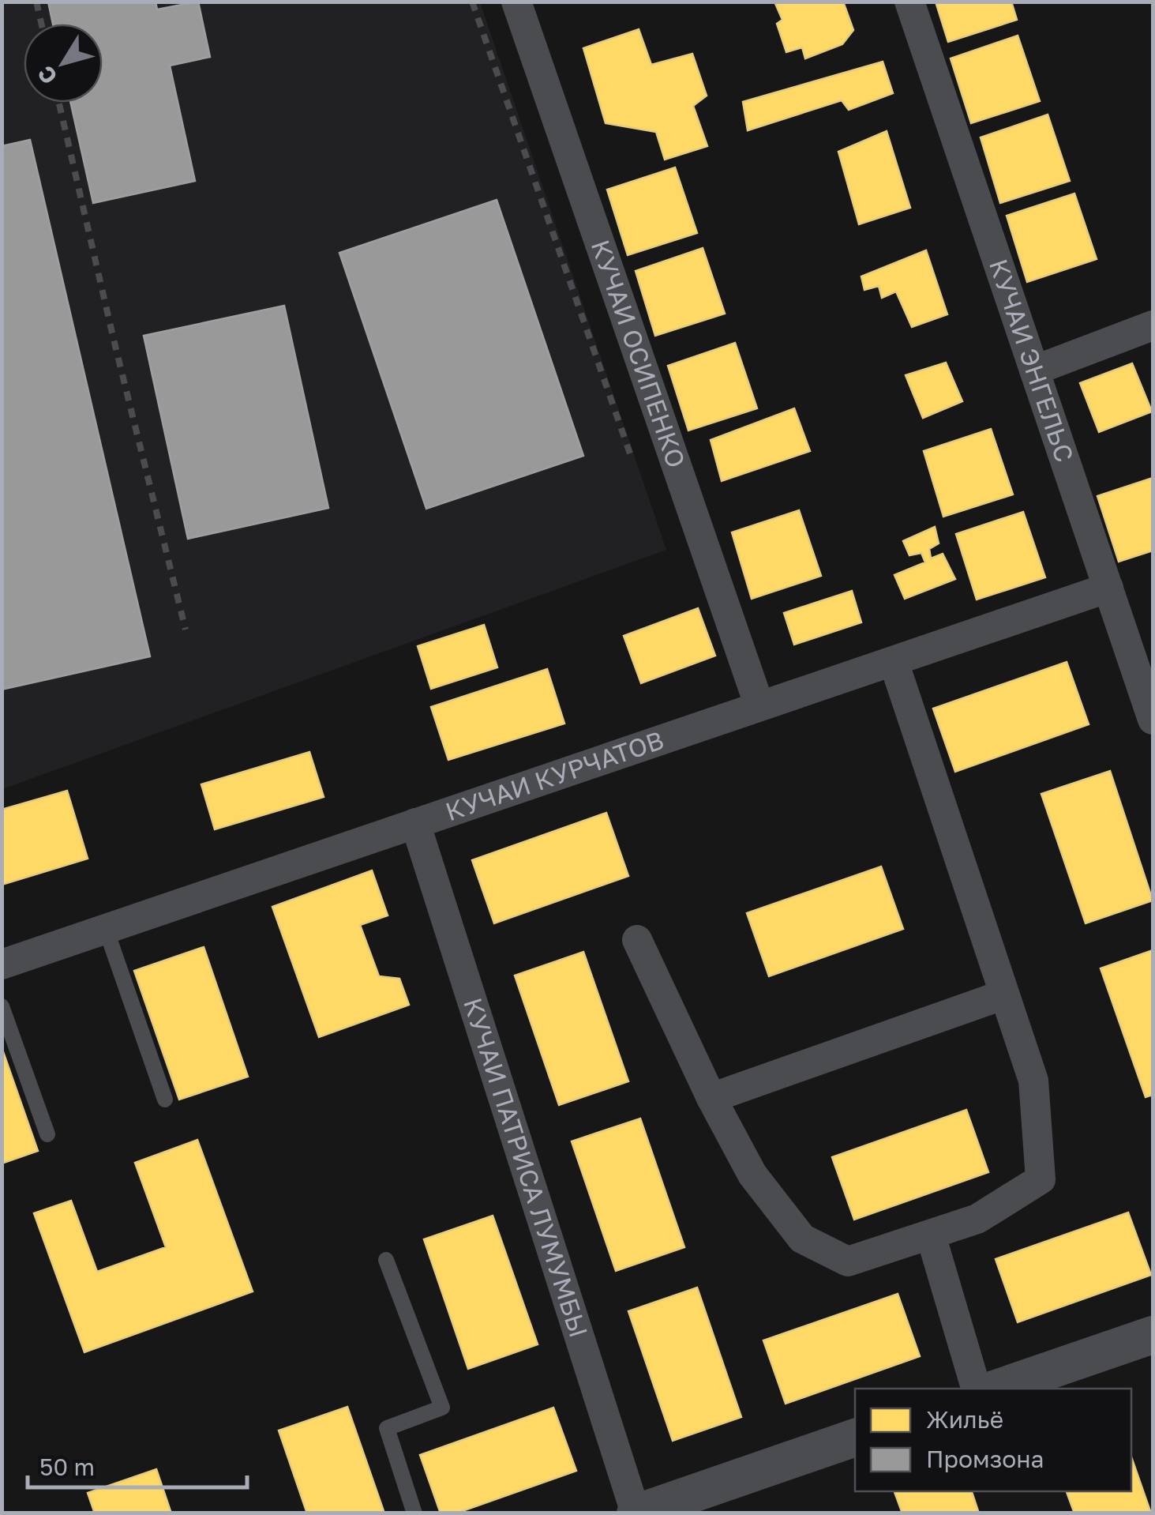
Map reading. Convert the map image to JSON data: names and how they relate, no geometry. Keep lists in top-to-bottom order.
{
  "streets": {
    "street": [
      "КУЧАИ ОСИПЕНКО",
      "КУЧАИ ЭНГЕЛЬС",
      "КУЧАИ КУРЧАТОВ",
      "КУЧАИ ПАТРИСА ЛУМУМБЫ"
    ]
  },
  "crossings": [
    ["КУЧАИ ОСИПЕНКО", "КУЧАИ КУРЧАТОВ"],
    ["КУЧАИ ЭНГЕЛЬС", "КУЧАИ КУРЧАТОВ"],
    ["КУЧАИ КУРЧАТОВ", "КУЧАИ ПАТРИСА ЛУМУМБЫ"]
  ],
  "legend": ["Жильё", "Промзона"],
  "scale_bar": "50 m",
  "north": "bottom left"
}
